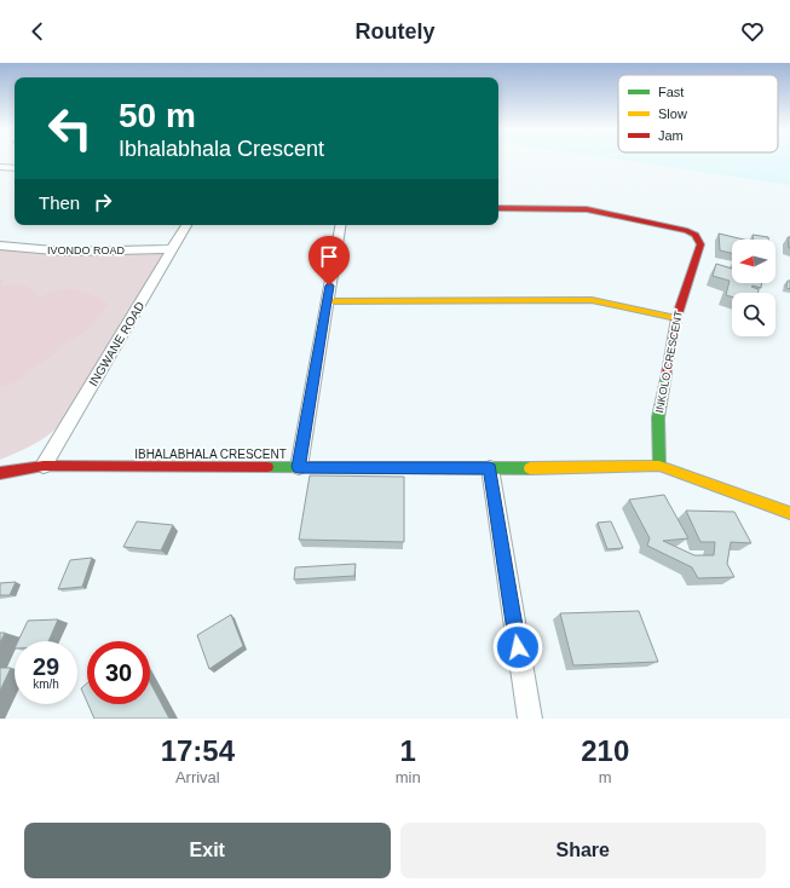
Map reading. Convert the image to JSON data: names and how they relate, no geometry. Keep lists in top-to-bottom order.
{
  "streets": {
    "street": [
      "IVONDO ROAD",
      "INGWANE ROAD",
      "INKOLO CRESCENT",
      "IBHALABHALA CRESCENT"
    ]
  },
  "crossings": [
    ["IVONDO ROAD", "INGWANE ROAD"],
    ["INGWANE ROAD", "IBHALABHALA CRESCENT"],
    ["INKOLO CRESCENT", "IBHALABHALA CRESCENT"]
  ],
  "legend": ["Fast", "Slow", "Jam"],
  "north": "left",
  "page": {
    "header": "Routely",
    "turn": ["50 m", "Ibhalabhala Crescent"],
    "then": "Then",
    "speed": "29 km/h",
    "limit": "30",
    "eta": [
      "17:54",
      "Arrival",
      "1",
      "min",
      "210",
      "m"
    ],
    "buttons": ["Exit", "Share"]
  }
}
